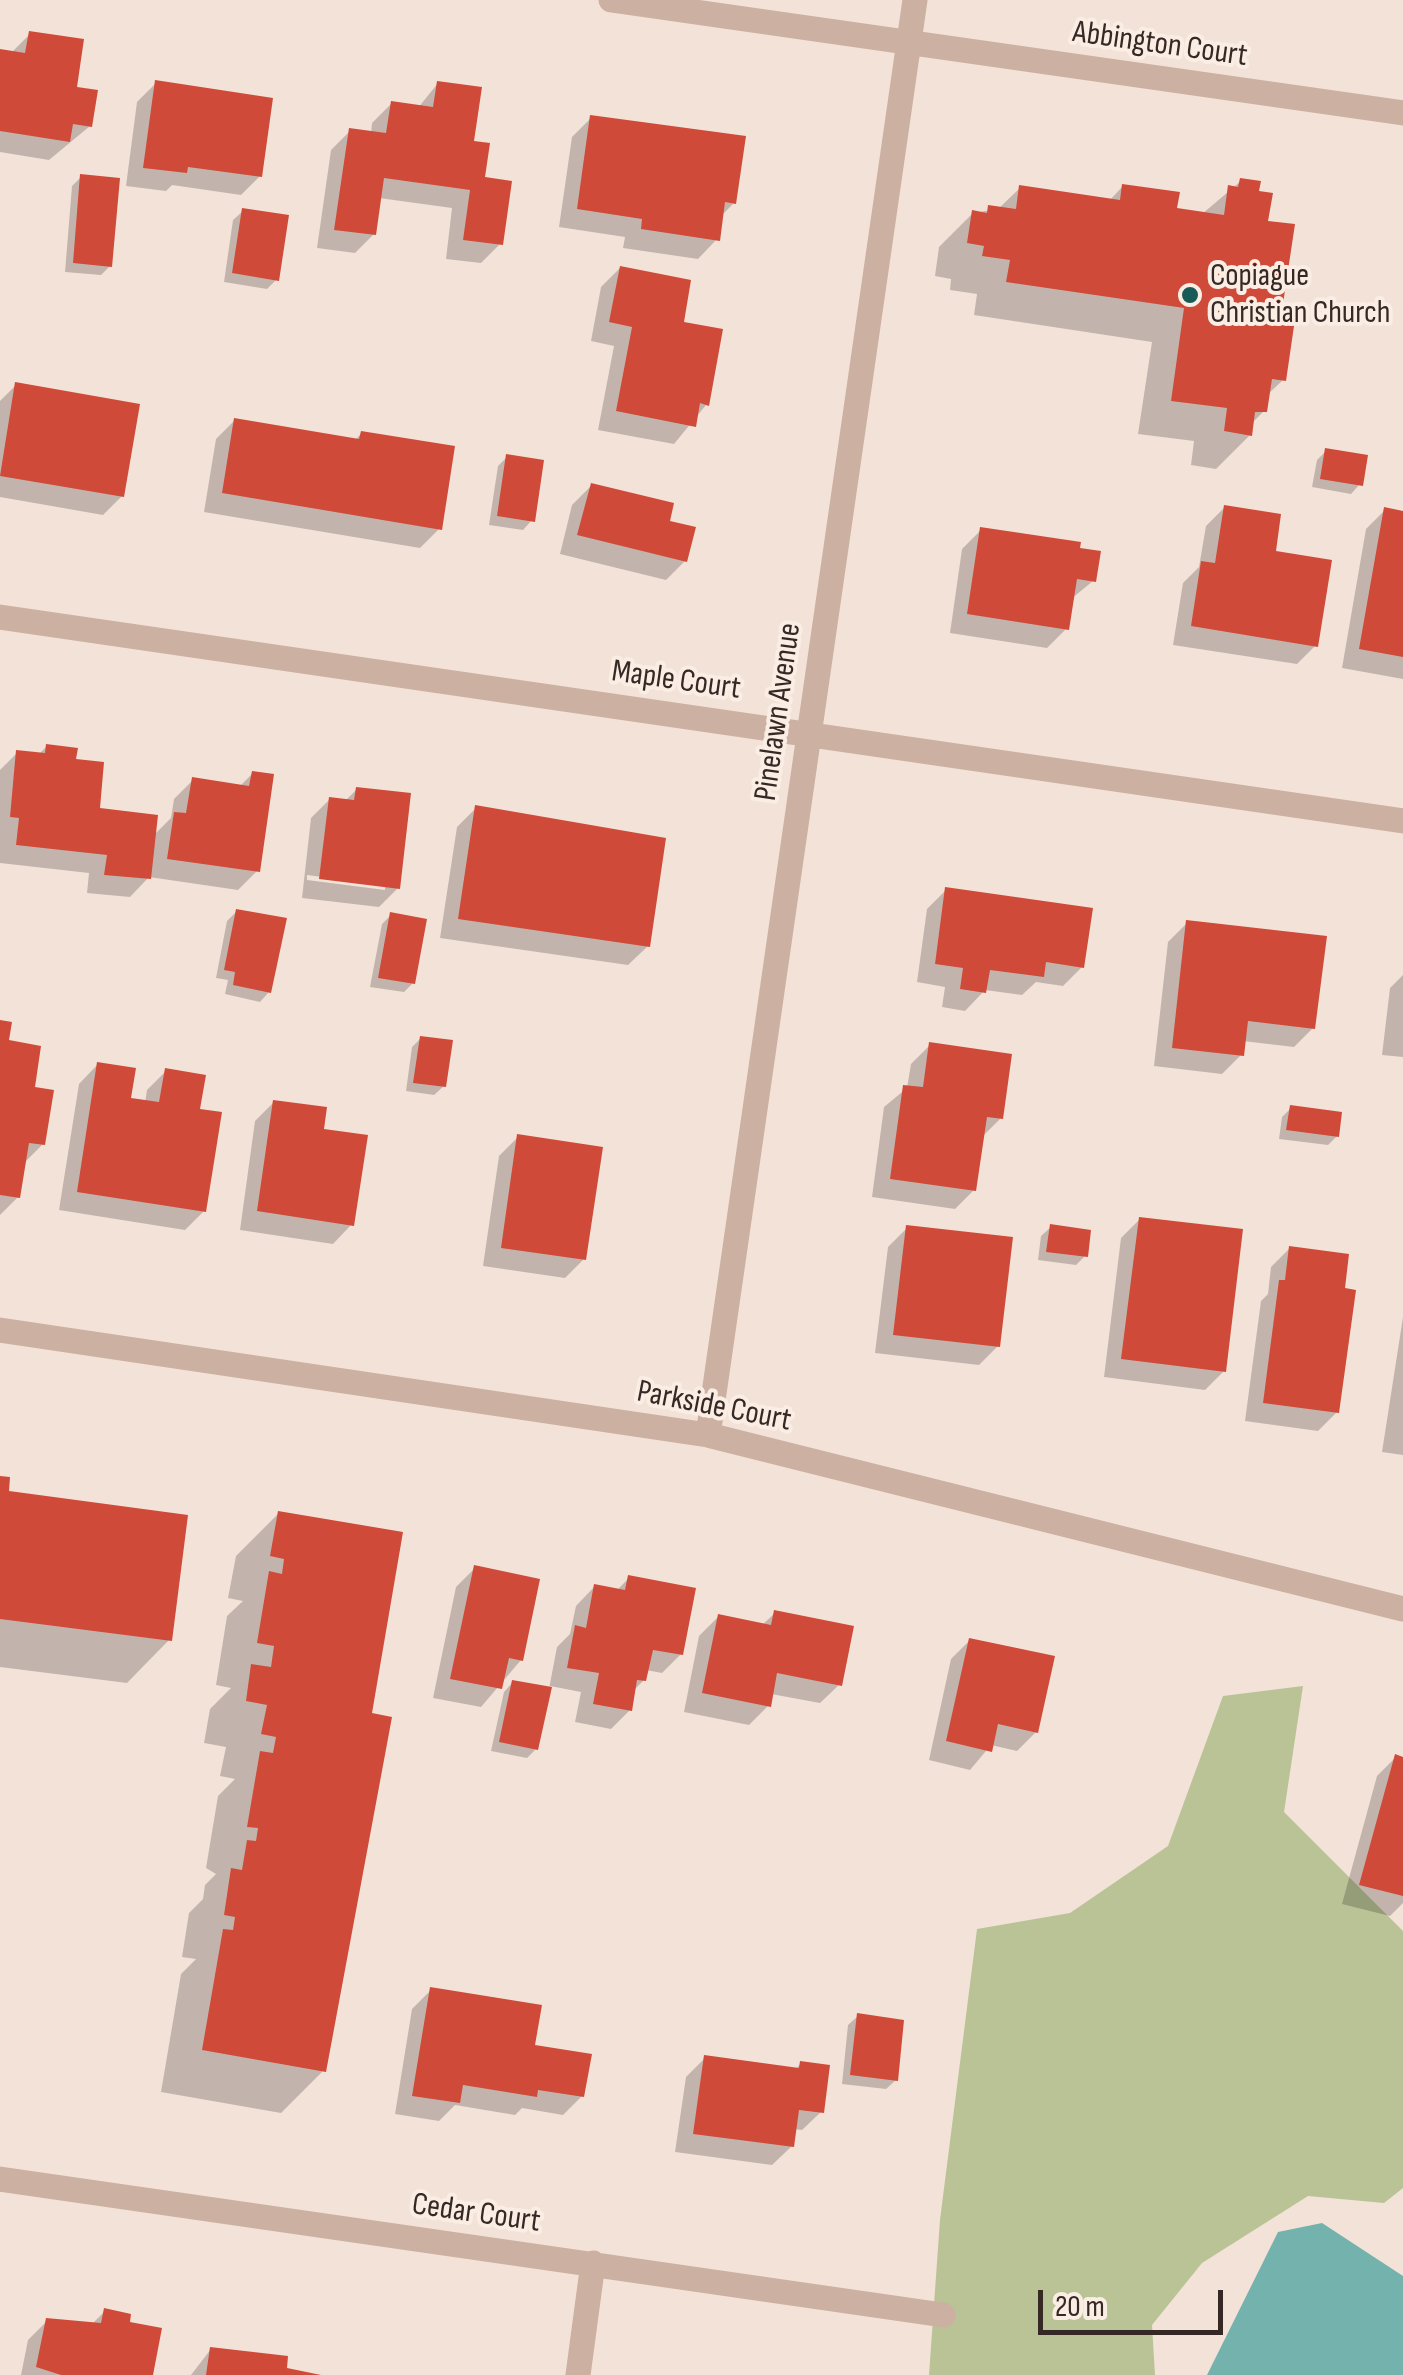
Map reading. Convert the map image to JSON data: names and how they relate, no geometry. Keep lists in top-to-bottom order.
{
  "streets": {
    "street": [
      "Abbington Court",
      "Maple Court",
      "Pinelawn Avenue",
      "Parkside Court",
      "Cedar Court"
    ]
  },
  "crossings": [
    ["Abbington Court", "Pinelawn Avenue"],
    ["Maple Court", "Pinelawn Avenue"],
    ["Pinelawn Avenue", "Parkside Court"]
  ],
  "places": ["Copiague Christian Church"],
  "scale_bar": "20 m"
}
